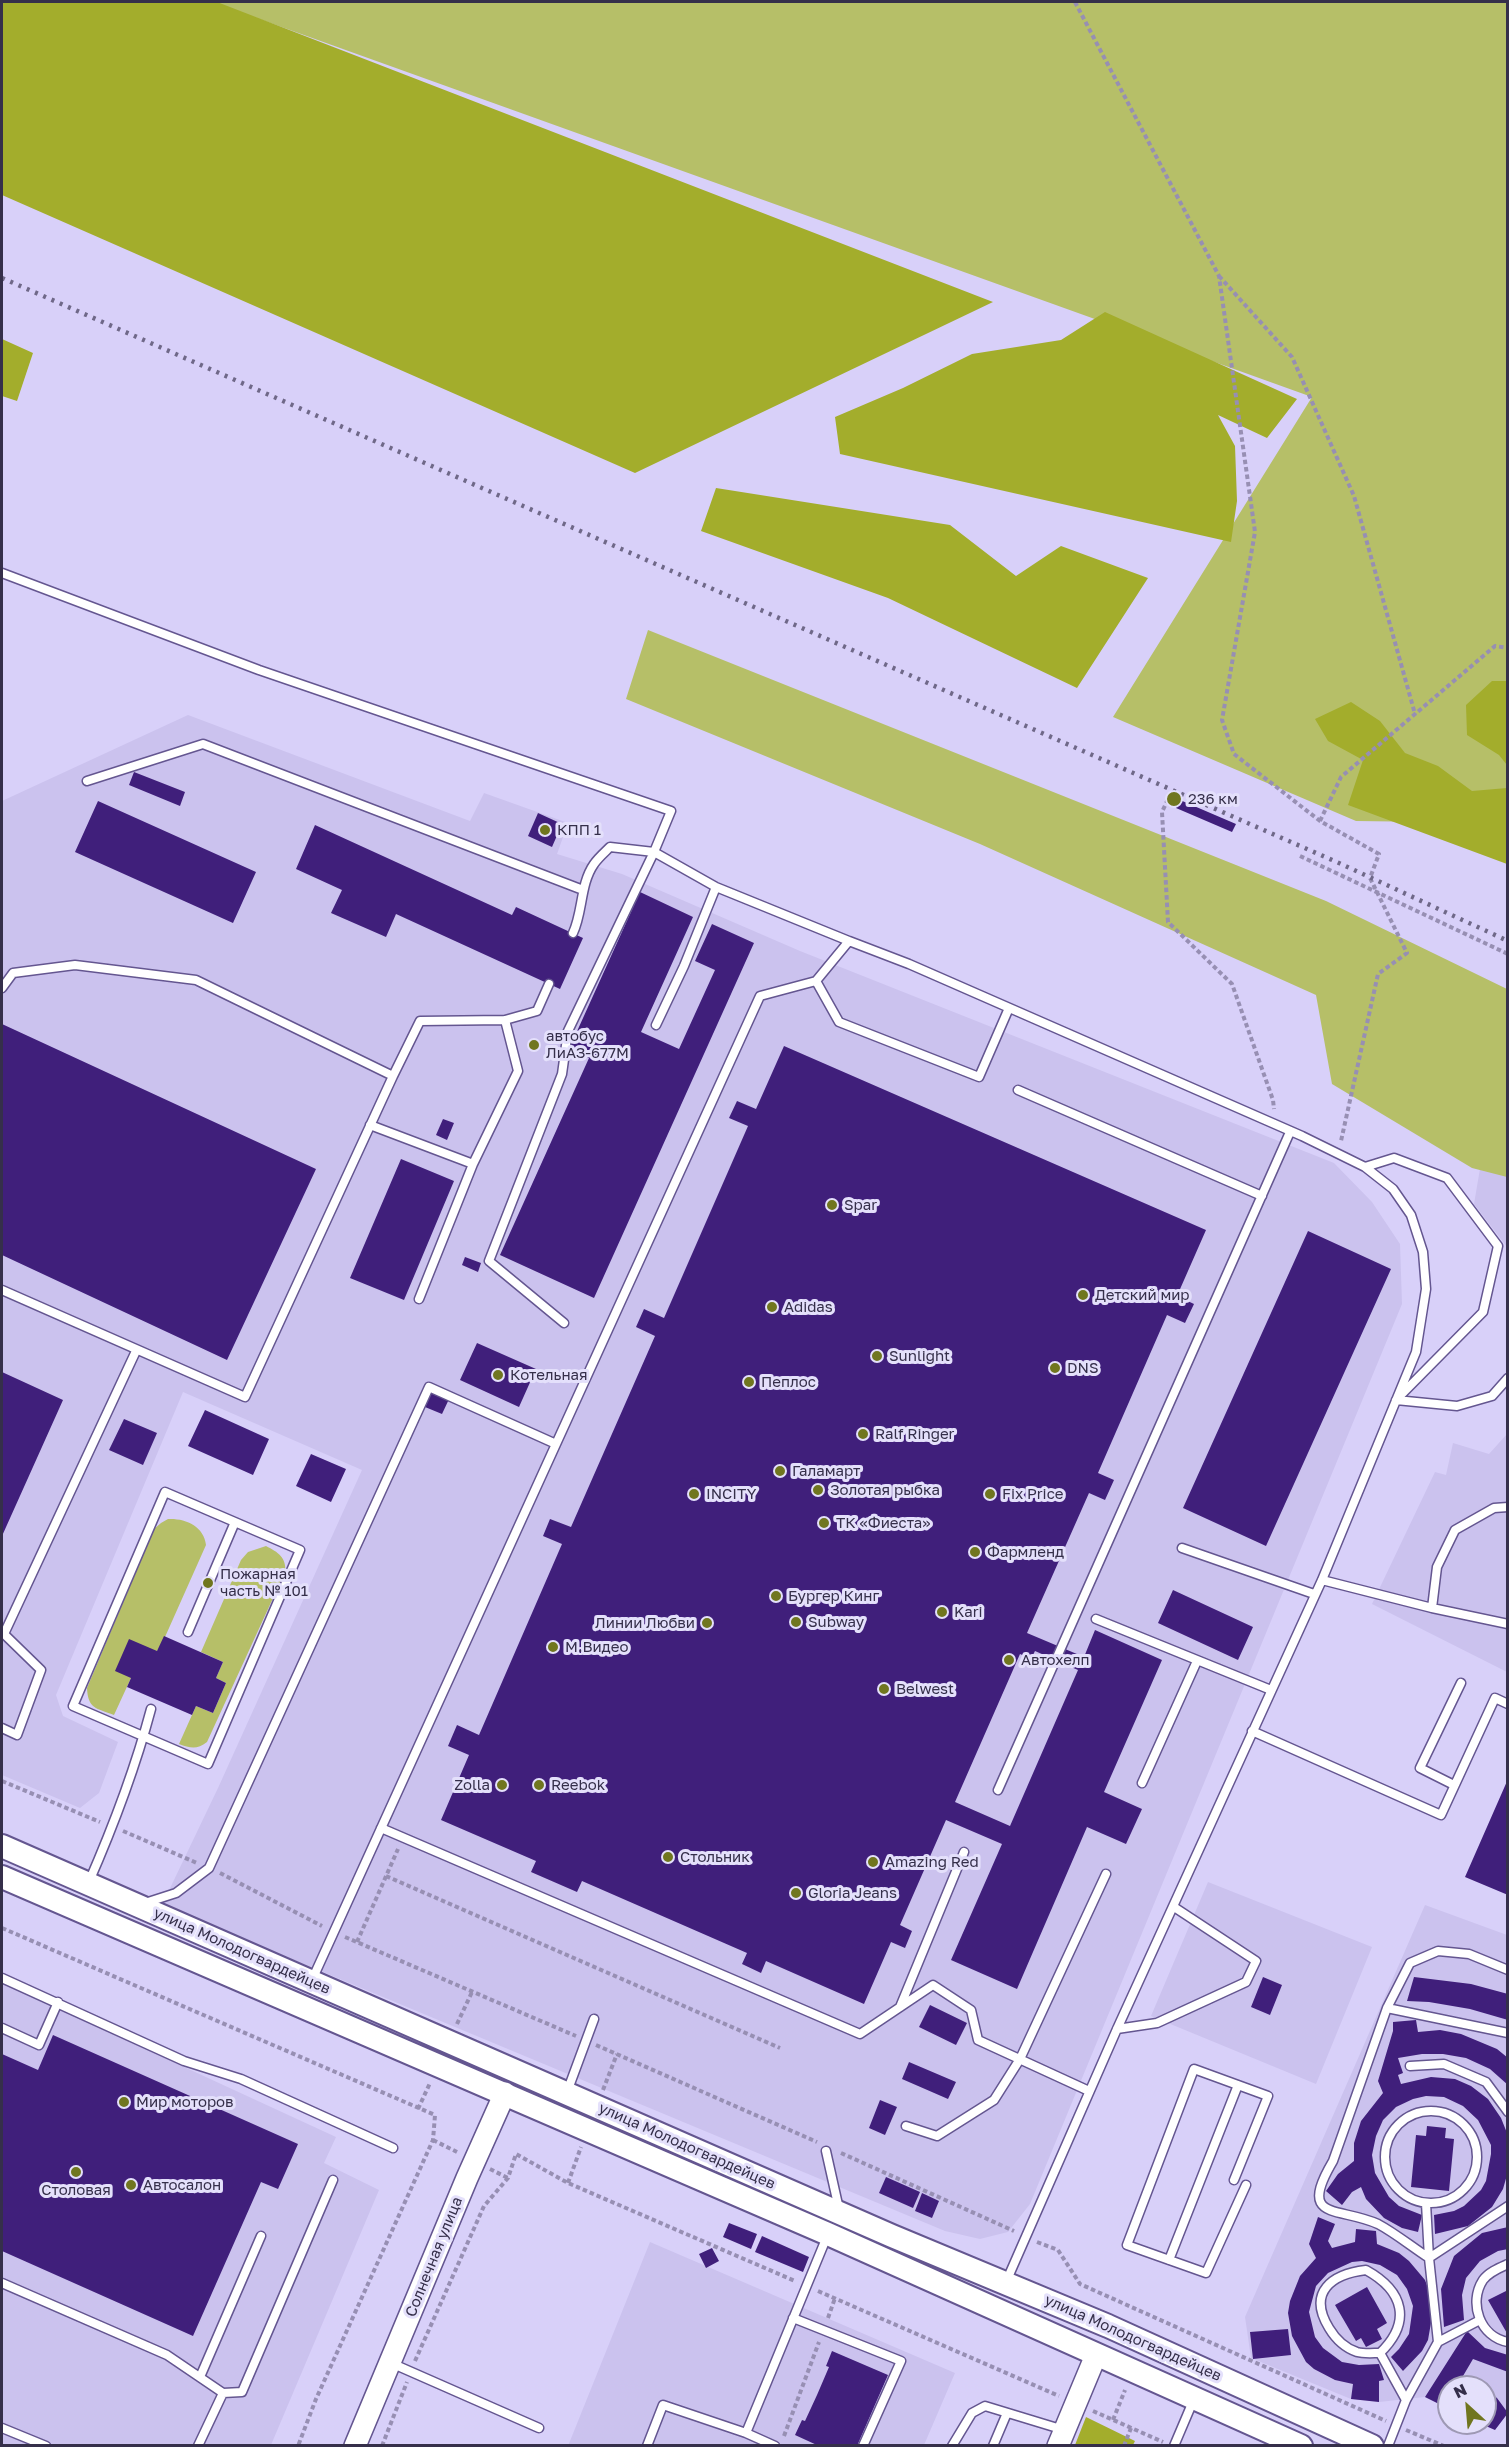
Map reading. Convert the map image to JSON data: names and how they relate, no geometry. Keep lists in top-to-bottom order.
{
  "streets": {
    "main road": ["улица Молодогвардейцев", "Солнечная улица"]
  },
  "crossings": [
    ["улица Молодогвардейцев", "Солнечная улица"]
  ],
  "places": [
    "236 км",
    "КПП 1",
    "автобус ЛиАЗ-677М",
    "Spar",
    "Детский мир",
    "Adidas",
    "Sunlight",
    "DNS",
    "Котельная",
    "Пеплос",
    "Ralf Ringer",
    "Галамарт",
    "Золотая рыбка",
    "INCITY",
    "Fix Price",
    "ТК «Фиеста»",
    "Фармленд",
    "Пожарная часть № 101",
    "Бургер Кинг",
    "Kari",
    "Subway",
    "Линии Любви",
    "М.Видео",
    "Автохелп",
    "Belwest",
    "Zolla",
    "Reebok",
    "Стольник",
    "Amazing Red",
    "Gloria Jeans",
    "Мир моторов",
    "Столовая",
    "Автосалон"
  ],
  "north": "top left"
}
